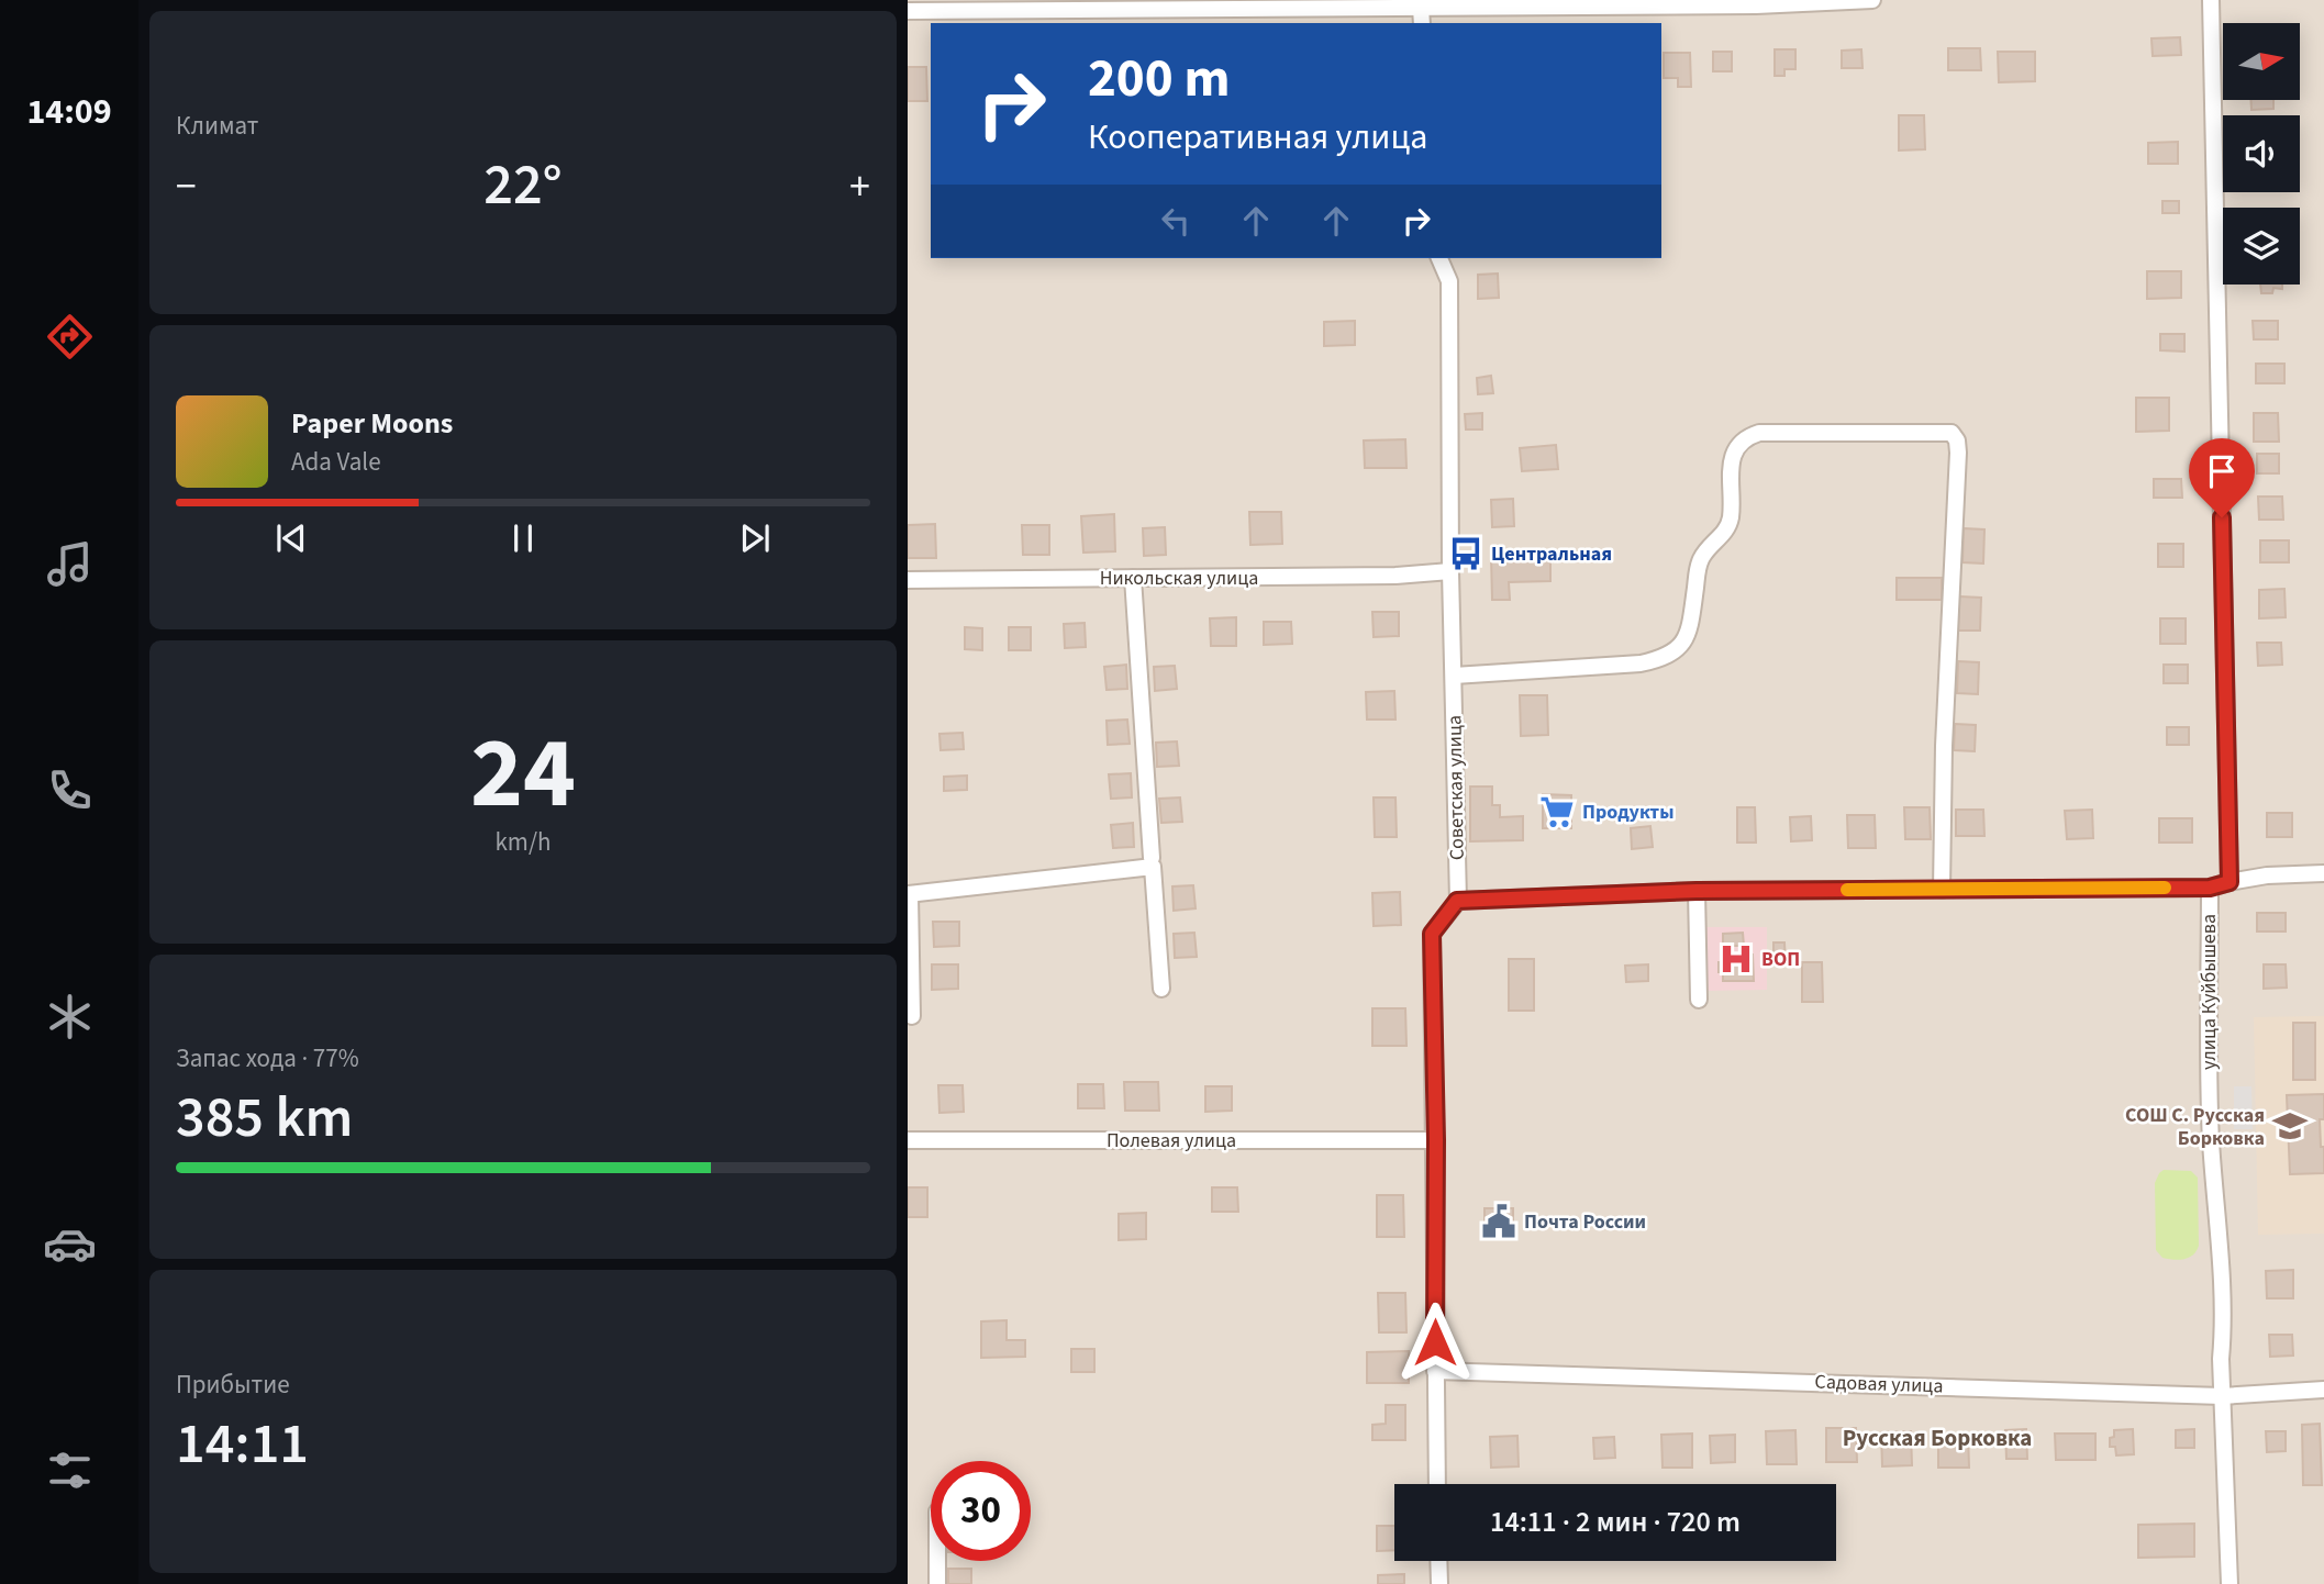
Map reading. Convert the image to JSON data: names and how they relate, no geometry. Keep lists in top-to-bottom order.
{
  "streets": {
    "street": [
      "Никольская улица",
      "Советская улица",
      "улица Куйбышева",
      "Полевая улица",
      "Садовая улица"
    ]
  },
  "crossings": [
    ["Никольская улица", "Советская улица"],
    ["улица Куйбышева", "Садовая улица"]
  ],
  "districts": ["Русская Борковка"],
  "places": {
    "bus stop": ["Центральная"],
    "supermarket": ["Продукты"],
    "hospital": ["ВОП"],
    "school or university": ["СОШ С. Русская Борковка"],
    "public building": ["Почта России"]
  },
  "north": "right",
  "page": {
    "tabs": "14:09",
    "tile": [
      "Климат",
      ["24", "km/h"],
      ["Запас хода · 77%", "385 km"],
      ["Прибытие", "14:11"]
    ],
    "turn": ["200 m", "Кооперативная улица"],
    "heat": ["−", "22°", "+"],
    "song": ["Paper Moons", "Ada Vale"],
    "limit": "30",
    "trip": "14:11 · 2 мин · 720 m"
  }
}
